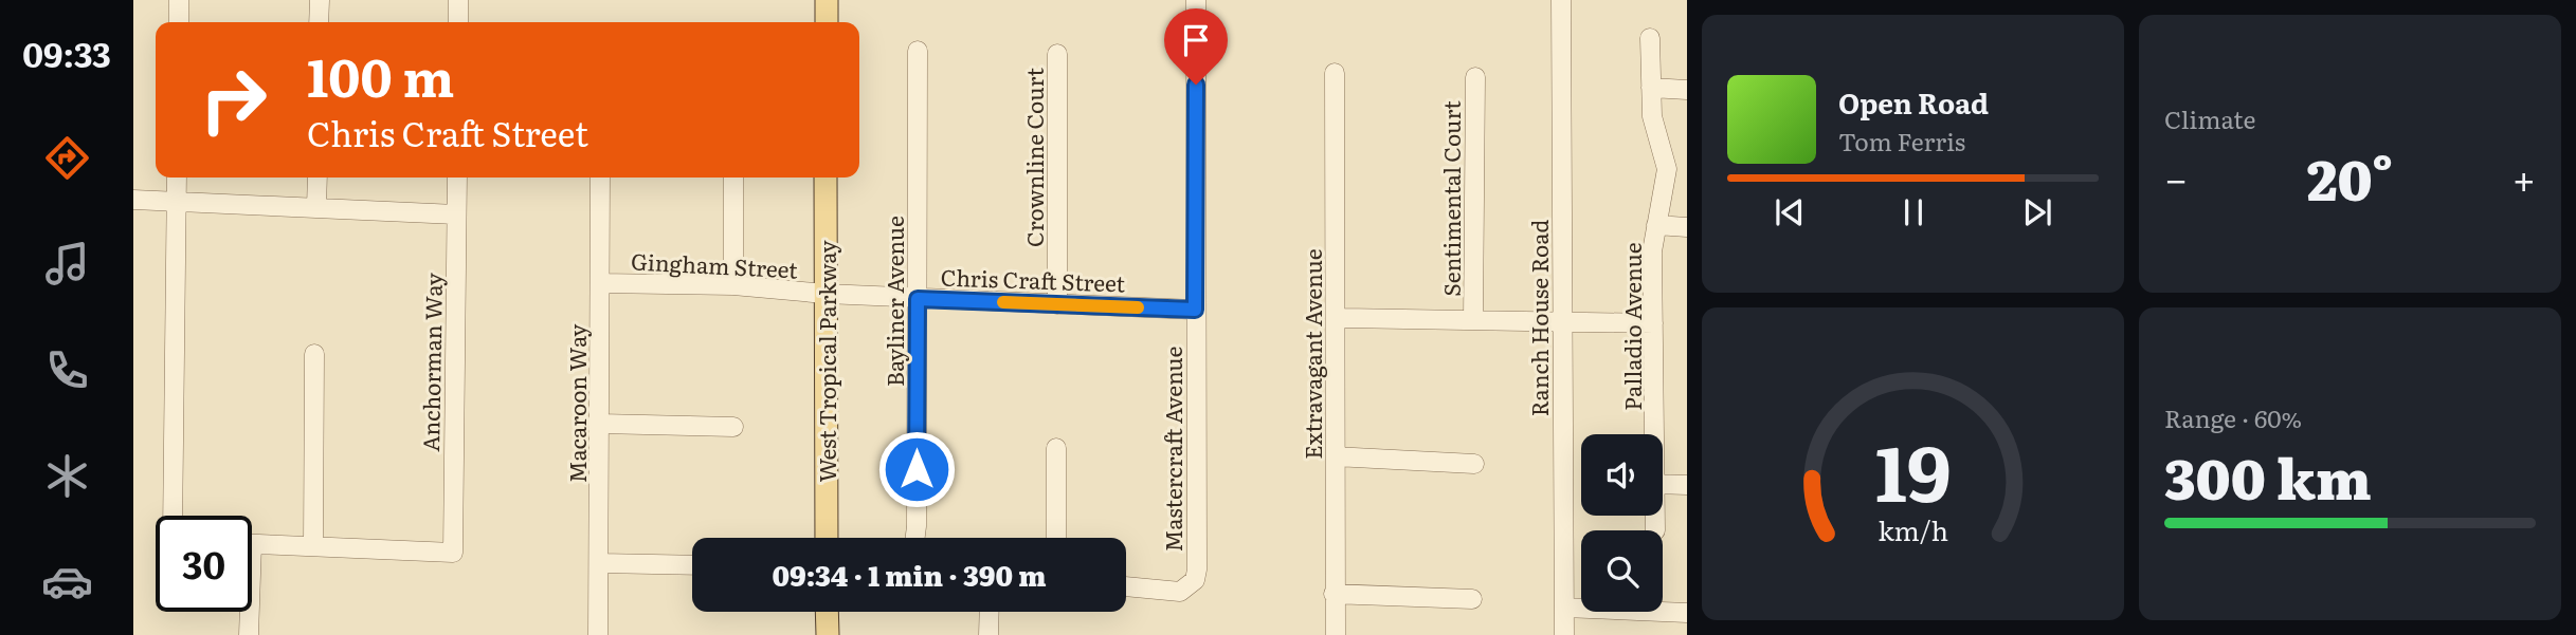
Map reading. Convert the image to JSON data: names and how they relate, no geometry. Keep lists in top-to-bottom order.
{
  "streets": {
    "main road": ["West Tropical Parkway"],
    "street": [
      "Crownline Court",
      "Sentimental Court",
      "Gingham Street",
      "Chris Craft Street",
      "Bayliner Avenue",
      "Ranch House Road",
      "Palladio Avenue",
      "Extravagant Avenue",
      "Anchorman Way",
      "Macaroon Way",
      "Mastercraft Avenue"
    ]
  },
  "crossings": [
    ["Crownline Court", "Chris Craft Street"],
    ["Gingham Street", "Chris Craft Street"],
    ["Gingham Street", "West Tropical Parkway"],
    ["Gingham Street", "Macaroon Way"],
    ["Chris Craft Street", "Bayliner Avenue"],
    ["Chris Craft Street", "West Tropical Parkway"],
    ["Chris Craft Street", "Mastercraft Avenue"]
  ],
  "page": {
    "tabs": "09:33",
    "tile": [
      "Climate",
      ["Range · 60%", "300 km"]
    ],
    "turn": ["100 m", "Chris Craft Street"],
    "song": ["Open Road", "Tom Ferris"],
    "heat": ["−", "20°", "+"],
    "limit": "30",
    "trip": "09:34 · 1 min · 390 m",
    "gauge": ["19", "km/h"]
  }
}
